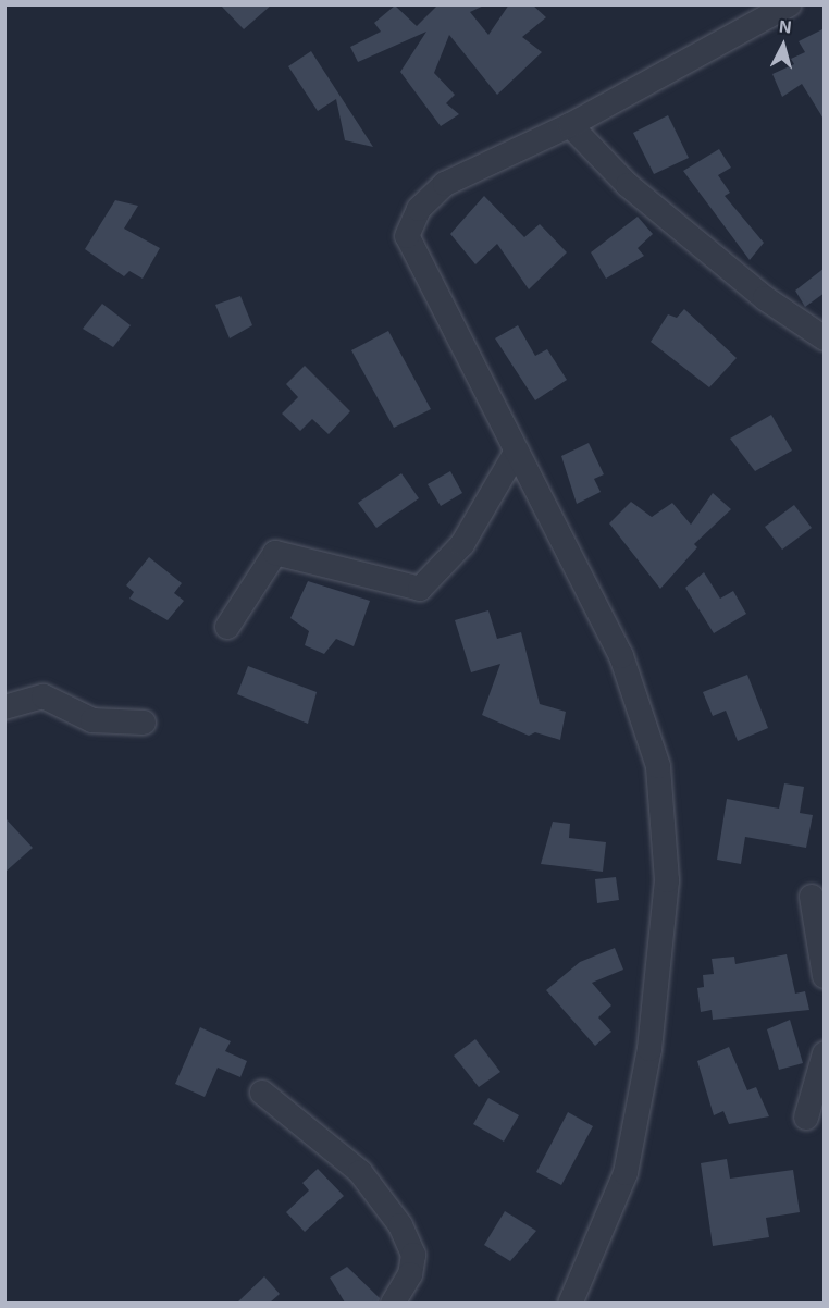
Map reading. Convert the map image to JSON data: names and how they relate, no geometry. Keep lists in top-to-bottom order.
{
  "north": "top"
}
